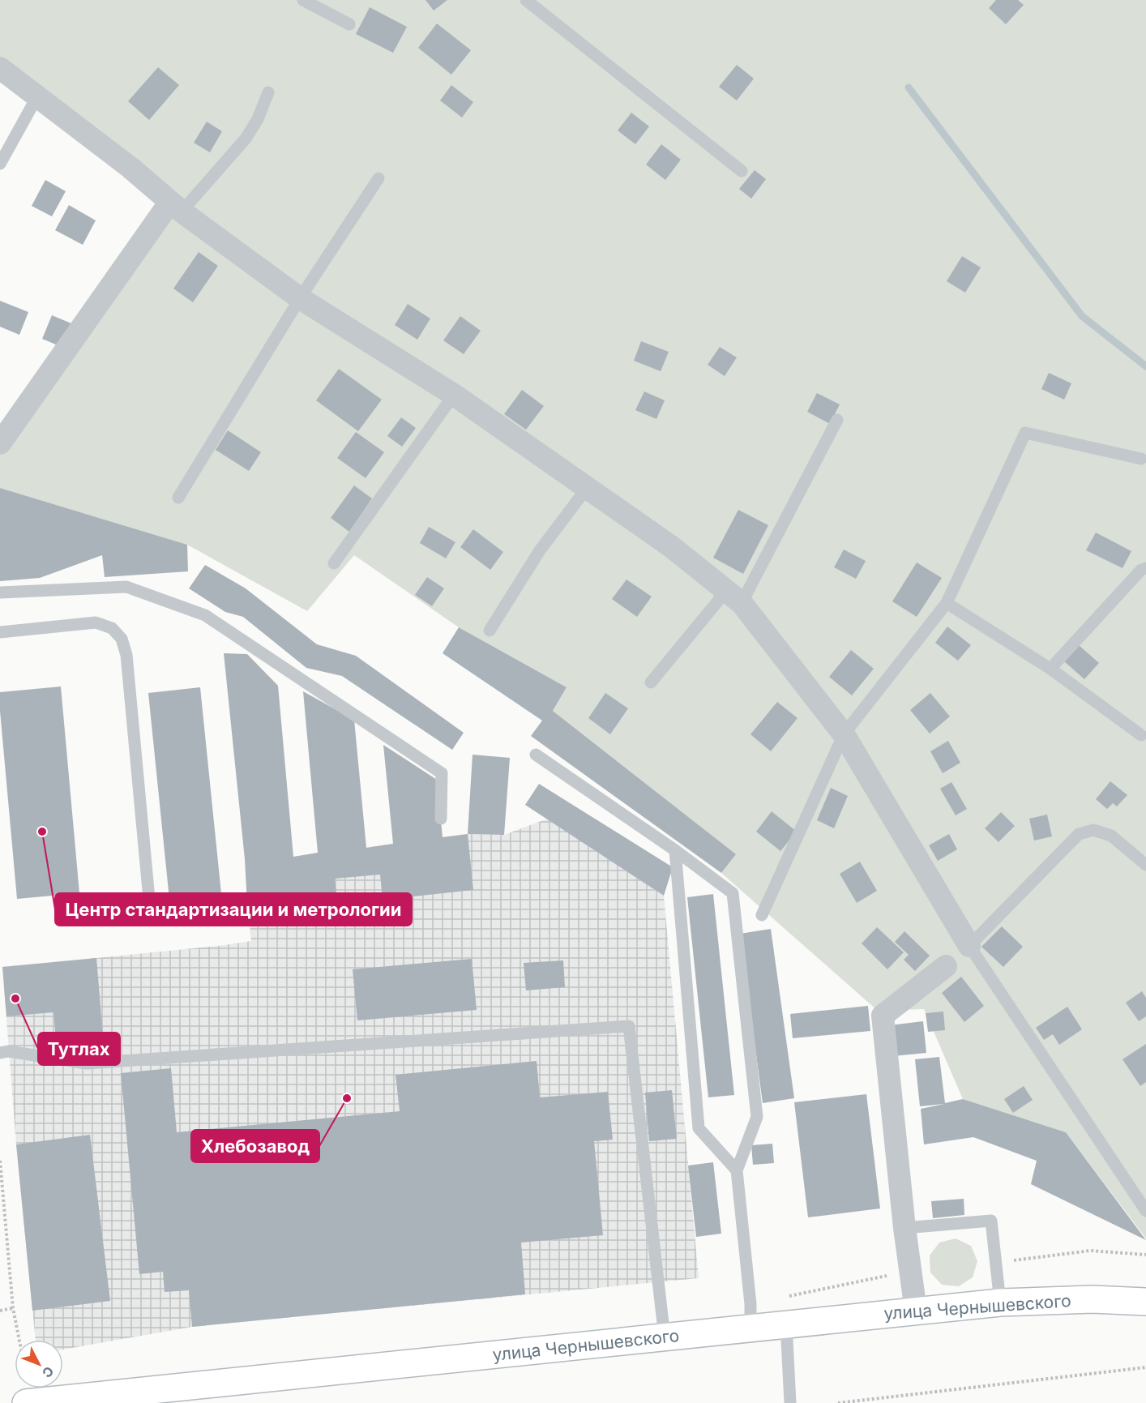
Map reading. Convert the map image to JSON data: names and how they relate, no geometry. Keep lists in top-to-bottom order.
{
  "streets": {
    "street": ["улица Чернышевского"]
  },
  "places": ["Центр стандартизации и метрологии", "Тутлах", "Хлебозавод"],
  "north": "bottom right"
}
